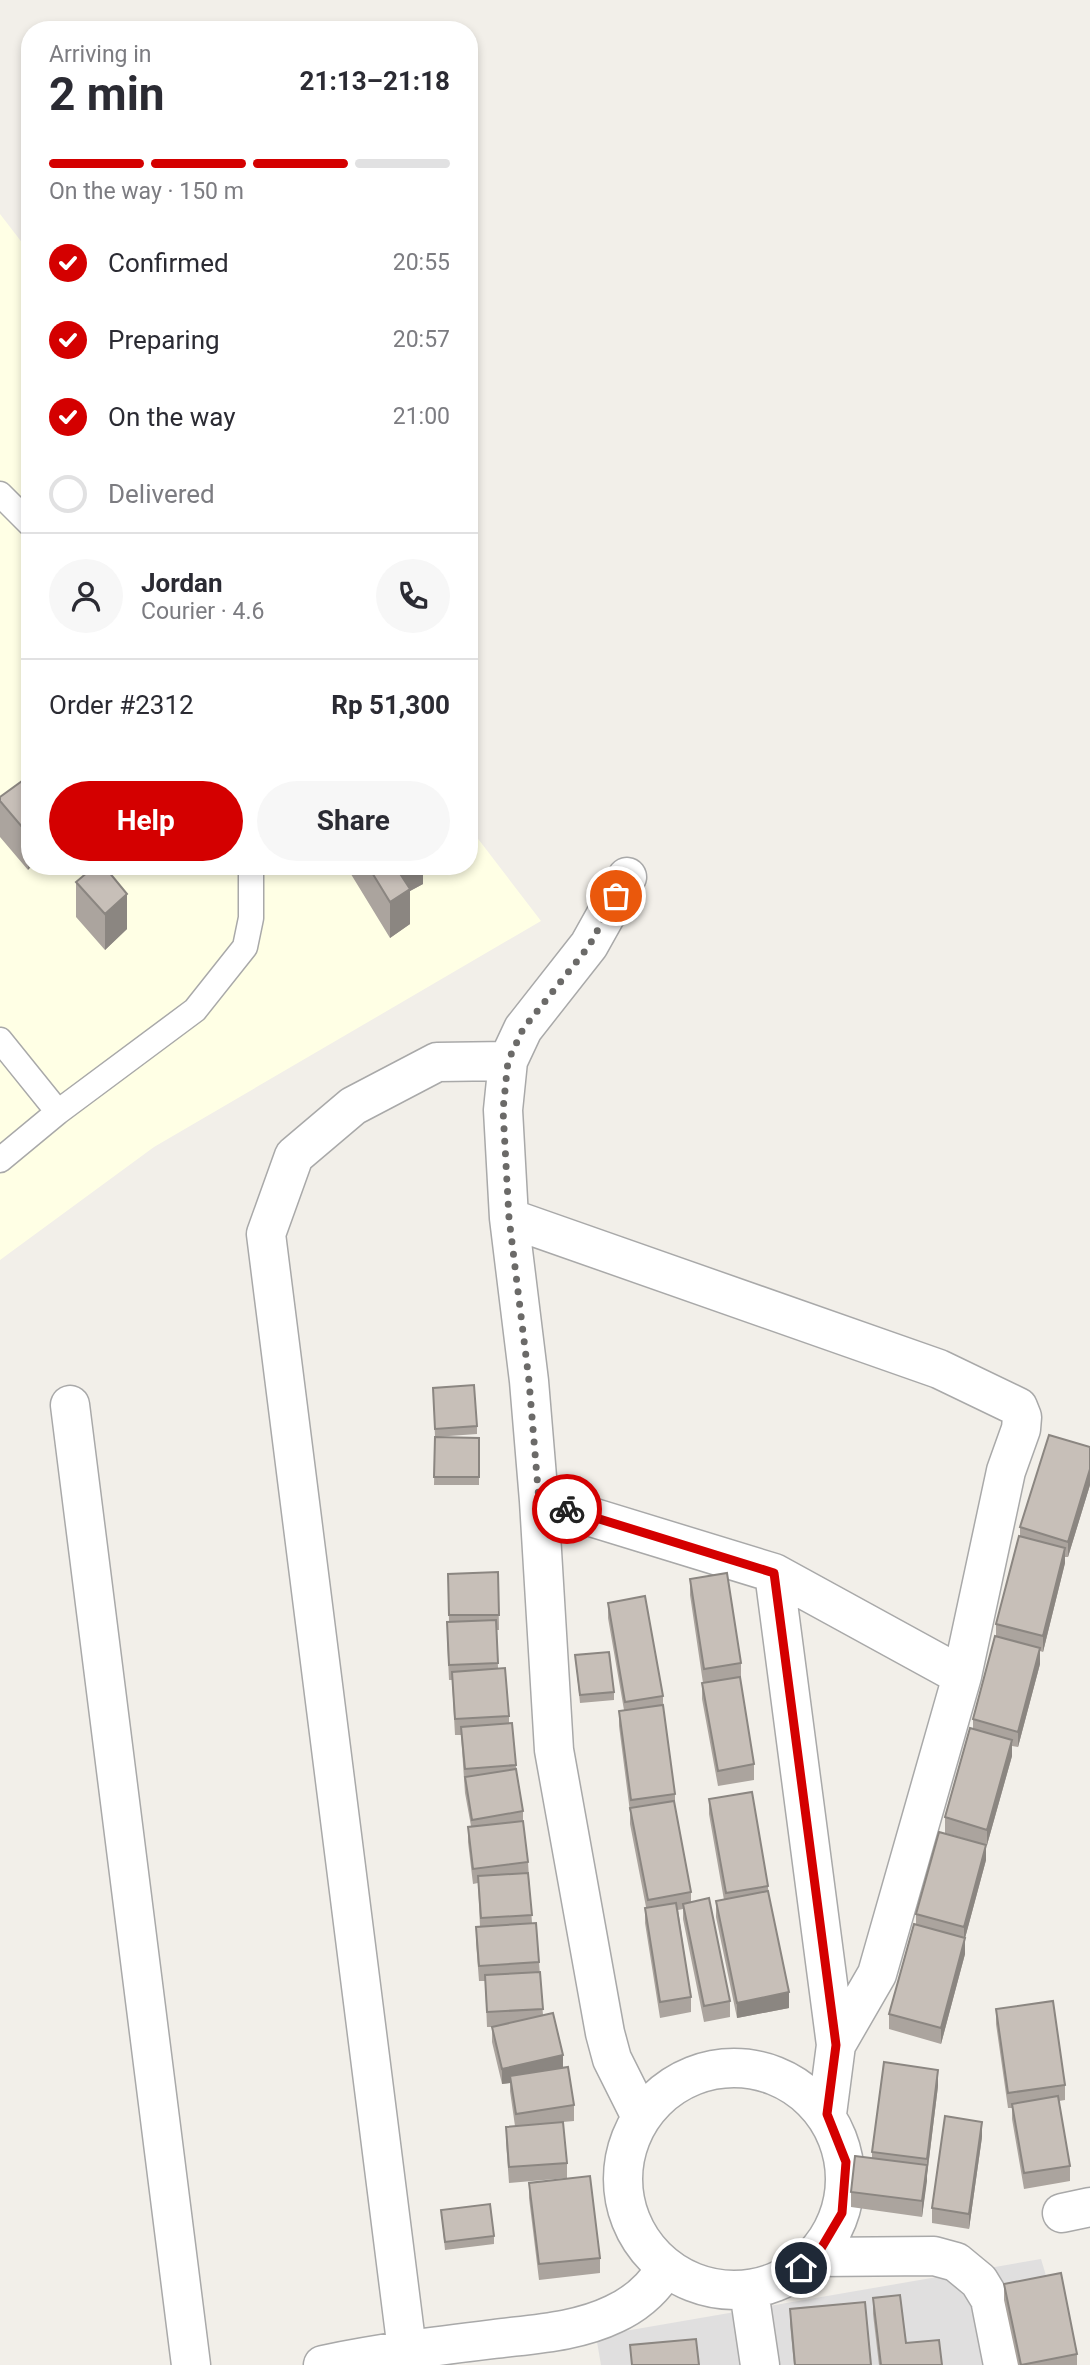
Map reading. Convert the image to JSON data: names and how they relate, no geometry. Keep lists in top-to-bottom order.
{
  "page": {
    "heading": ["2 min", "Arriving in", "21:13–21:18"],
    "panel": [
      "Jordan",
      "Courier · 4.6",
      "Order #2312",
      "Rp 51,300"
    ],
    "bar": "On the way · 150 m",
    "list": [
      ["Confirmed", "20:55"],
      ["Preparing", "20:57"],
      ["On the way", "21:00"],
      "Delivered"
    ],
    "buttons": ["Help", "Share"]
  }
}
